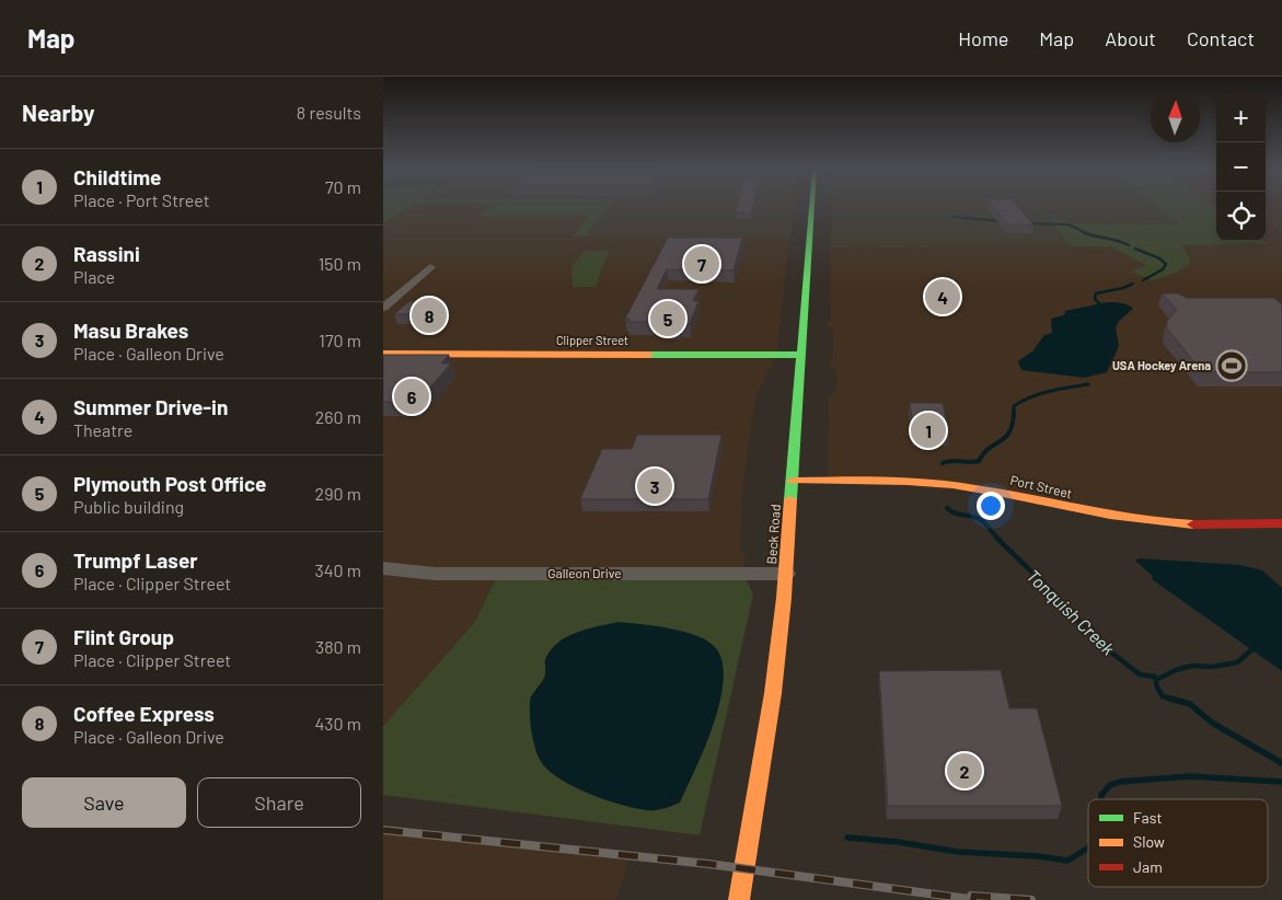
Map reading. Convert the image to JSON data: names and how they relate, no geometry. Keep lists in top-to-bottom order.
{
  "streets": {
    "main road": ["Clipper Street", "Port Street", "Beck Road"],
    "street": ["Galleon Drive"]
  },
  "crossings": [
    ["Clipper Street", "Beck Road"],
    ["Port Street", "Beck Road"],
    ["Beck Road", "Galleon Drive"]
  ],
  "water": ["Tonquish Creek"],
  "places": {
    "sports": ["USA Hockey Arena"]
  },
  "legend": ["Fast", "Slow", "Jam"],
  "north": "top",
  "page": {
    "header": "Map",
    "nav": [
      "Home",
      "Map",
      "About",
      "Contact"
    ],
    "heading": ["Nearby", "8 results"],
    "map_buttons": ["+", "−"],
    "list": [
      {
        "mark": "1",
        "name": "Childtime",
        "note": "Place · Port Street",
        "value": "70 m"
      },
      {
        "mark": "2",
        "name": "Rassini",
        "note": "Place",
        "value": "150 m"
      },
      {
        "mark": "3",
        "name": "Masu Brakes",
        "note": "Place · Galleon Drive",
        "value": "170 m"
      },
      {
        "mark": "4",
        "name": "Summer Drive-in",
        "note": "Theatre",
        "value": "260 m"
      },
      {
        "mark": "5",
        "name": "Plymouth Post Office",
        "note": "Public building",
        "value": "290 m"
      },
      {
        "mark": "6",
        "name": "Trumpf Laser",
        "note": "Place · Clipper Street",
        "value": "340 m"
      },
      {
        "mark": "7",
        "name": "Flint Group",
        "note": "Place · Clipper Street",
        "value": "380 m"
      },
      {
        "mark": "8",
        "name": "Coffee Express",
        "note": "Place · Galleon Drive",
        "value": "430 m"
      }
    ],
    "pins": [
      "7",
      "4",
      "8",
      "5",
      "6",
      "1",
      "3",
      "2"
    ],
    "buttons": ["Save", "Share"]
  }
}
